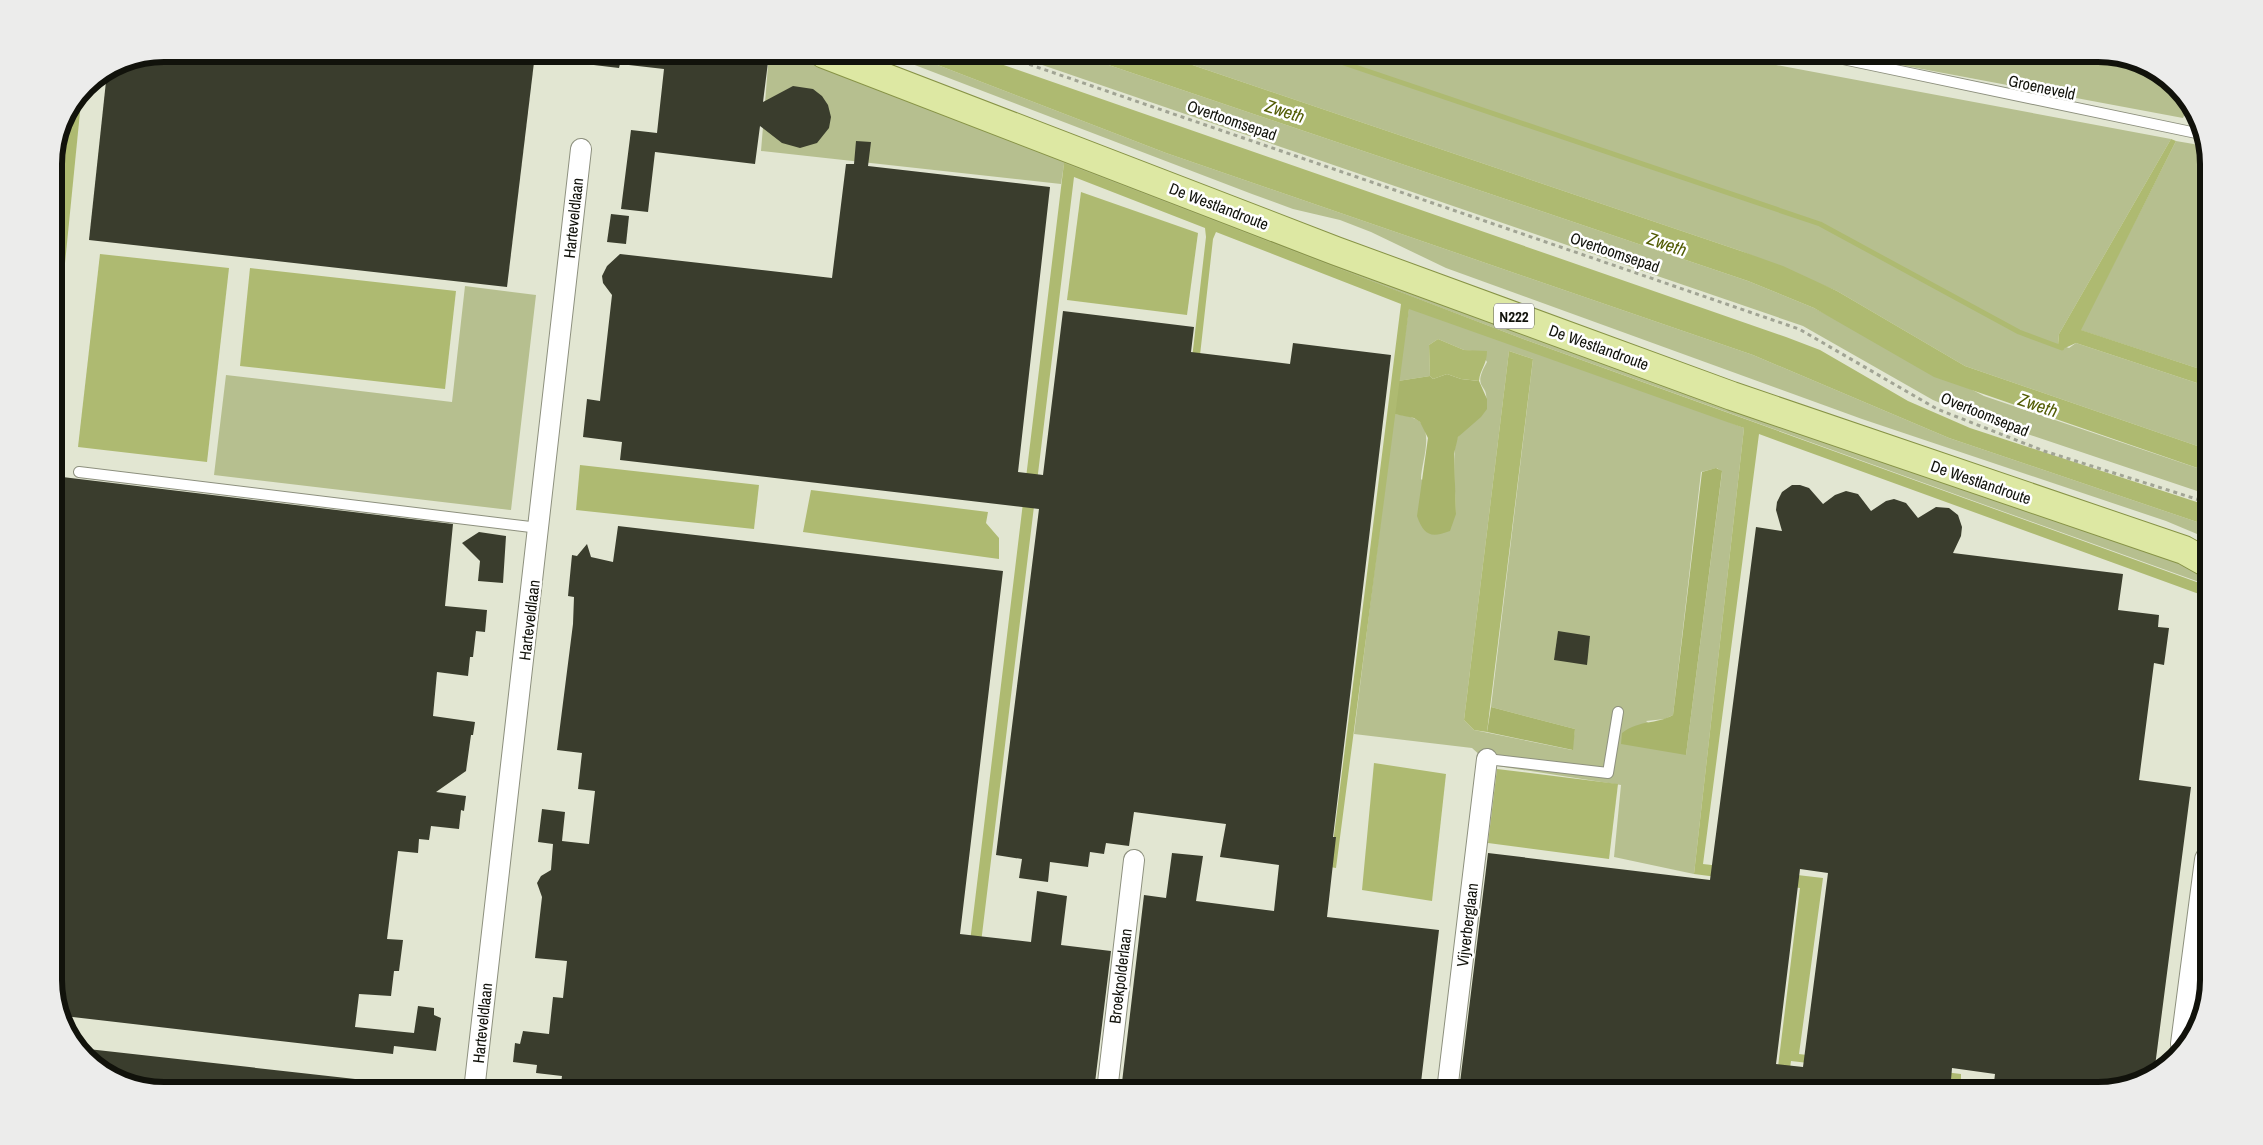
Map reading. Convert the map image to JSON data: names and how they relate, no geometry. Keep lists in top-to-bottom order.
{
  "streets": {
    "main road": ["De Westlandroute", "N222"],
    "street": ["Harteveldlaan", "Vijverberglaan", "Broekpolderlaan"],
    "lane": ["Groeneveld"],
    "path": ["Overtoomsepad"]
  },
  "water": ["Zweth"]
}
